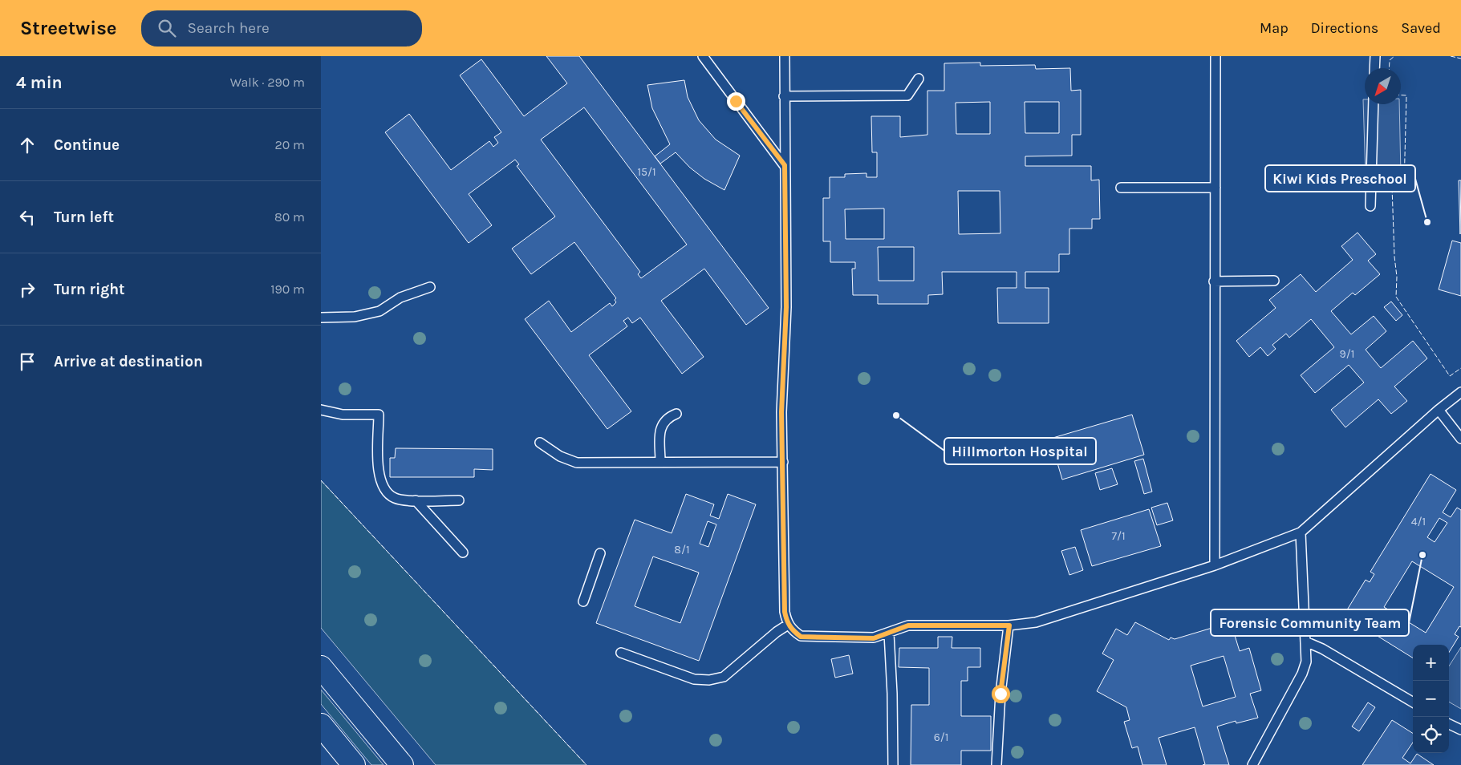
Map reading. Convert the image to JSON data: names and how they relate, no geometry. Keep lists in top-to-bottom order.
{
  "places": ["Kiwi Kids Preschool", "Hillmorton Hospital", "Forensic Community Team"],
  "house_numbers": [
    "15/1",
    "9/1",
    "4/1",
    "7/1",
    "8/1",
    "6/1"
  ],
  "north": "bottom left",
  "page": {
    "header": "Streetwise",
    "search": "Search here",
    "nav": ["Map", "Directions", "Saved"],
    "heading": ["4 min", "Walk · 290 m"],
    "list": [
      ["Continue", "20 m"],
      ["Turn left", "80 m"],
      ["Turn right", "190 m"],
      "Arrive at destination"
    ],
    "map_buttons": ["+", "−"]
  }
}
